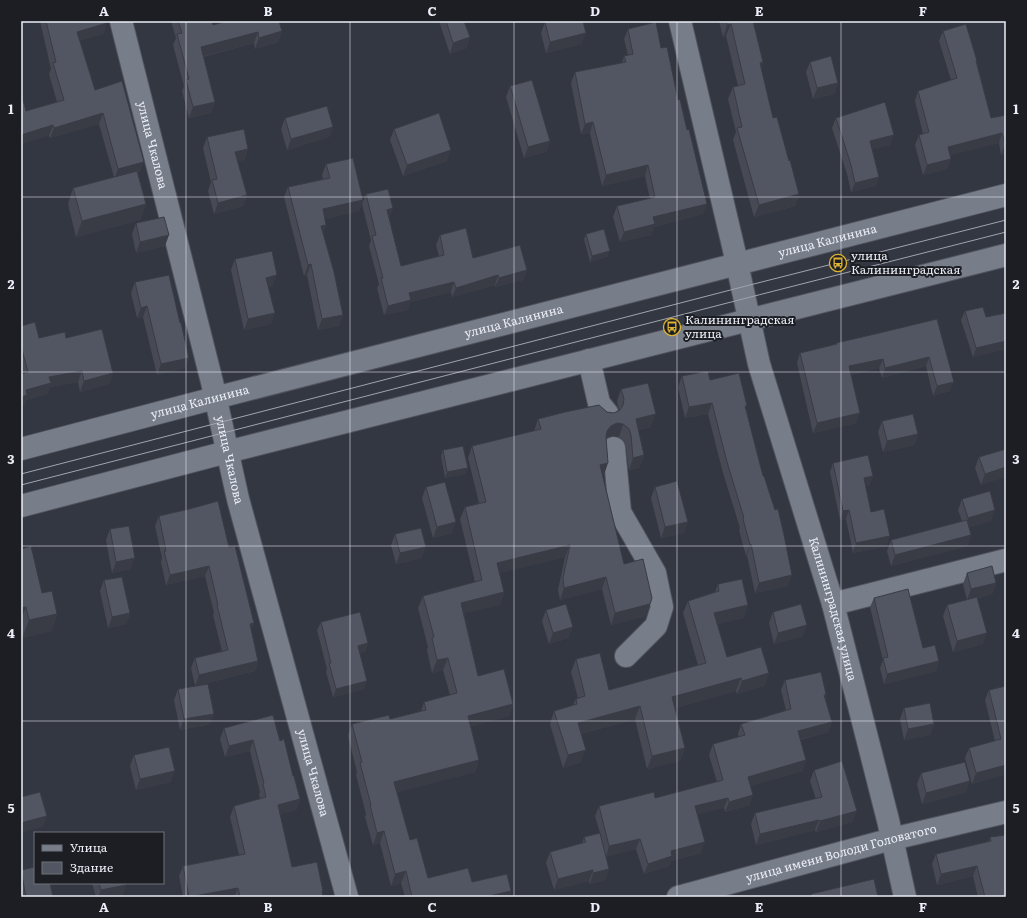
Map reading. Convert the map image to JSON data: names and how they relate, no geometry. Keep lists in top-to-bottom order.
{
  "streets": {
    "street": [
      "улица Чкалова",
      "улица Калинина",
      "Калининградская улица",
      "улица имени Володи Головатого"
    ]
  },
  "crossings": [
    ["улица Чкалова", "улица Калинина"],
    ["улица Калинина", "Калининградская улица"],
    ["Калининградская улица", "улица имени Володи Головатого"]
  ],
  "places": {
    "bus stop": ["улица Калининградская", "Калининградская улица"]
  },
  "legend": ["Улица", "Здание"],
  "grid": {
    "columns": [
      "A",
      "B",
      "C",
      "D",
      "E",
      "F"
    ],
    "rows": [
      "1",
      "2",
      "3",
      "4",
      "5"
    ]
  }
}
